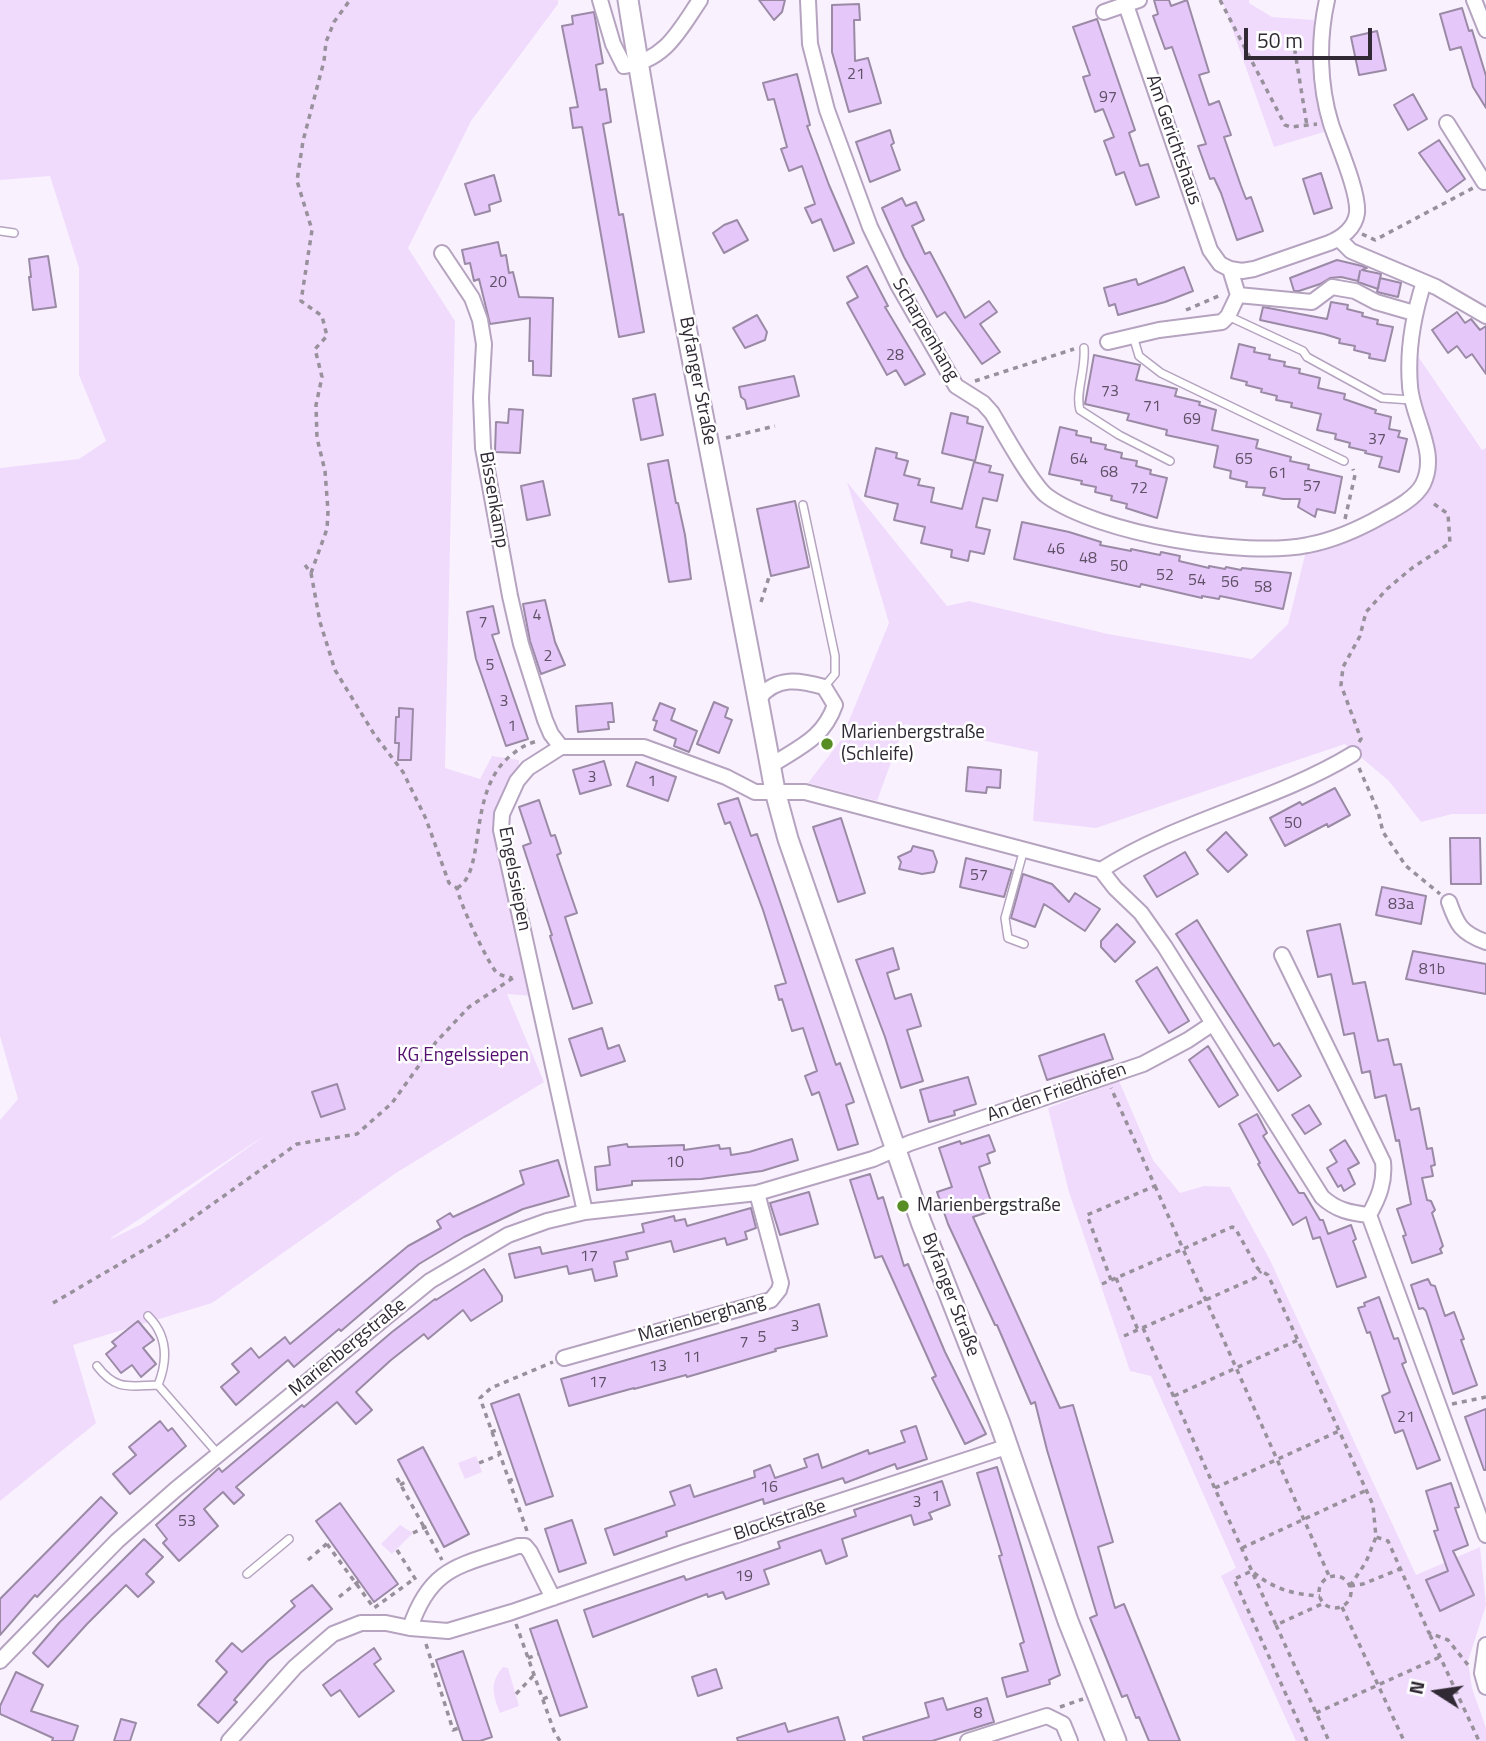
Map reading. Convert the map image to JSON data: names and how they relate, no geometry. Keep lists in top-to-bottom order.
{
  "streets": {
    "street": [
      "Am Gerichtshaus",
      "Scharpenhang",
      "Byfanger Straße",
      "Bissenkamp",
      "Engelssiepen",
      "An den Friedhöfen",
      "Marienberghang",
      "Marienbergstraße",
      "Blockstraße"
    ]
  },
  "crossings": [
    ["Byfanger Straße", "An den Friedhöfen"],
    ["Byfanger Straße", "Marienbergstraße"],
    ["Byfanger Straße", "Blockstraße"],
    ["Bissenkamp", "Engelssiepen"],
    ["Engelssiepen", "Marienbergstraße"],
    ["An den Friedhöfen", "Marienbergstraße"],
    ["Marienberghang", "Marienbergstraße"]
  ],
  "parks": ["KG Engelssiepen"],
  "places": ["Marienbergstraße (Schleife)", "Marienbergstraße"],
  "house_numbers": [
    "21",
    "97",
    "20",
    "28",
    "73",
    "71",
    "69",
    "37",
    "64",
    "65",
    "68",
    "61",
    "57",
    "72",
    "46",
    "48",
    "50",
    "52",
    "54",
    "56",
    "58",
    "4",
    "7",
    "2",
    "5",
    "3",
    "1",
    "3",
    "1",
    "50",
    "57",
    "83a",
    "81b",
    "10",
    "17",
    "3",
    "5",
    "7",
    "11",
    "13",
    "17",
    "21",
    "16",
    "1",
    "3",
    "53",
    "19",
    "8"
  ],
  "scale_bar": "50 m",
  "north": "left"
}
